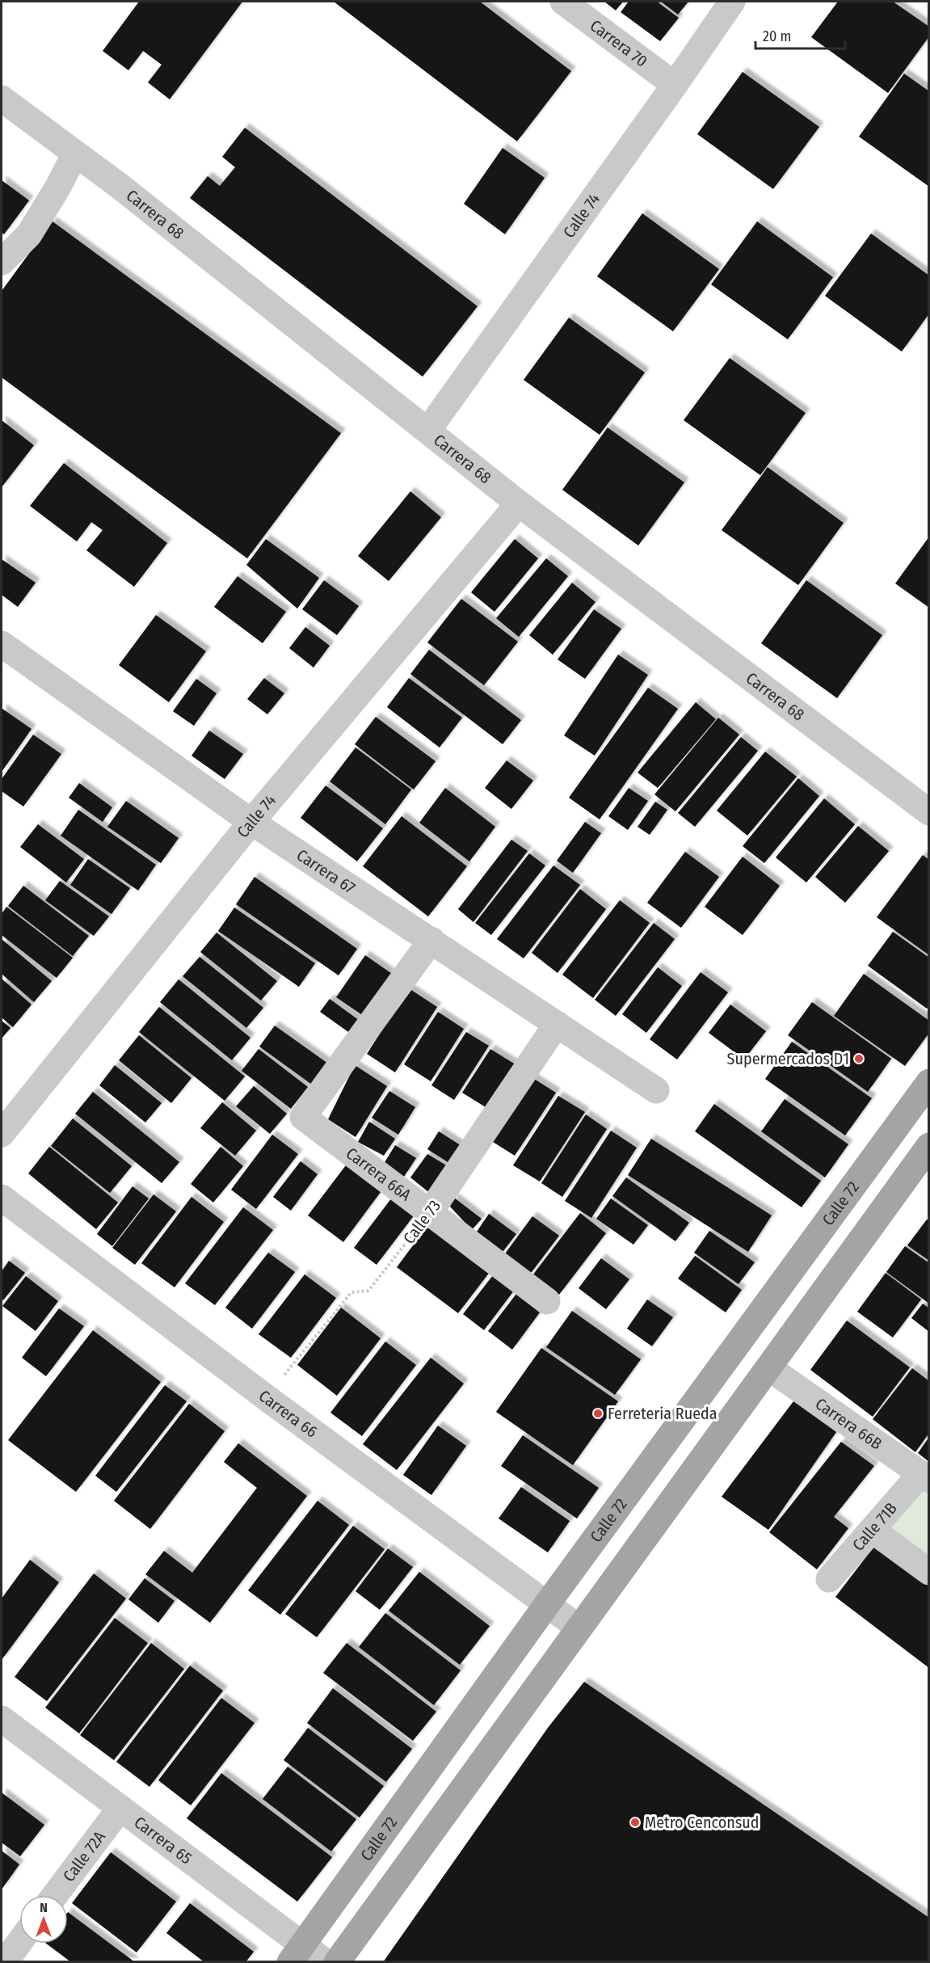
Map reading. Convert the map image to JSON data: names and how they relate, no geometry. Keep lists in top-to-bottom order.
{
  "streets": {
    "main road": ["Calle 72"],
    "street": [
      "Carrera 70",
      "Carrera 68",
      "Calle 74",
      "Carrera 67",
      "Carrera 66A",
      "Calle 73",
      "Carrera 66",
      "Carrera 66B",
      "Calle 71B",
      "Carrera 65",
      "Calle 72A"
    ]
  },
  "crossings": [
    ["Carrera 70", "Calle 74"],
    ["Carrera 68", "Calle 74"],
    ["Calle 74", "Carrera 67"],
    ["Carrera 67", "Carrera 66A"],
    ["Carrera 67", "Calle 73"],
    ["Carrera 66A", "Calle 73"],
    ["Calle 72", "Carrera 66"],
    ["Calle 72", "Carrera 65"],
    ["Calle 73", "Carrera 66"],
    ["Carrera 66B", "Calle 71B"],
    ["Carrera 65", "Calle 72A"]
  ],
  "places": ["Supermercados D1", "Ferreteria Rueda", "Metro Cenconsud"],
  "scale_bar": "20 m",
  "north": "top"
}
